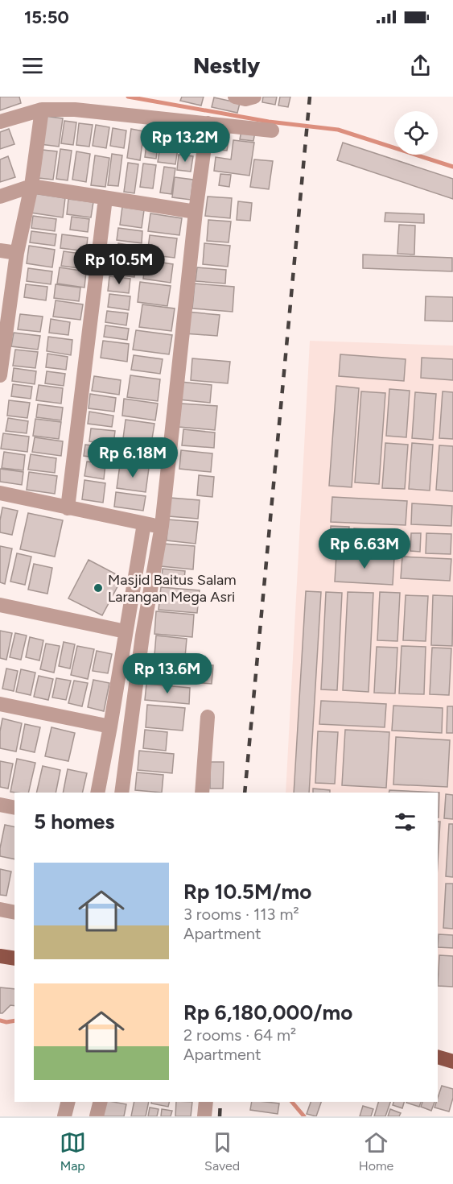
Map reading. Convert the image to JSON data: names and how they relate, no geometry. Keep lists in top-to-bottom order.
{
  "places": ["Masjid Baitus Salam Larangan Mega Asri"],
  "page": {
    "status": "15:50",
    "header": "Nestly",
    "price": [
      "Rp 13.2M",
      "Rp 10.5M",
      "Rp 6.18M",
      "Rp 6.63M",
      "Rp 13.6M"
    ],
    "heading": "5 homes",
    "list": [
      {
        "name": "Rp 10.5M/mo",
        "note": "3 rooms · 113 m² · Apartment"
      },
      {
        "name": "Rp 6,180,000/mo",
        "note": "2 rooms · 64 m² · Apartment"
      }
    ],
    "tabs": ["Map", "Saved", "Home"]
  }
}
